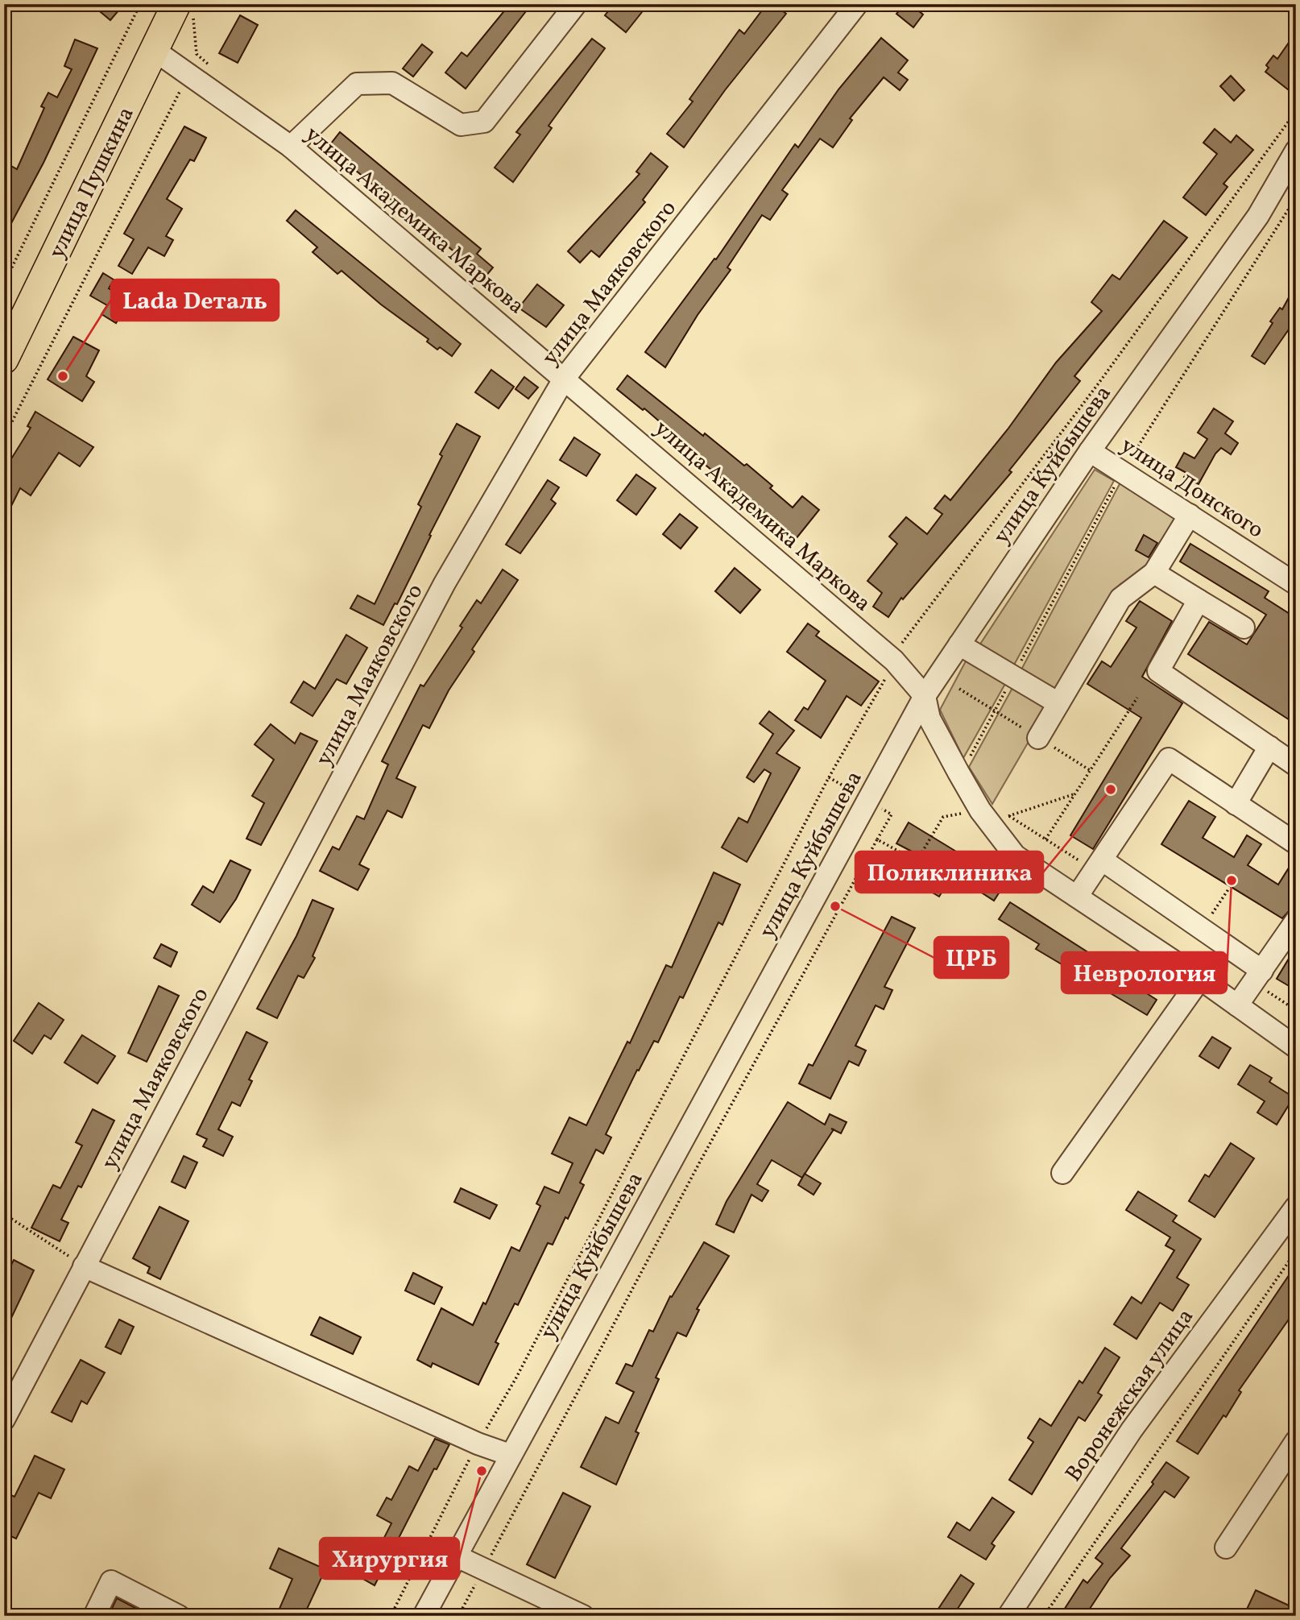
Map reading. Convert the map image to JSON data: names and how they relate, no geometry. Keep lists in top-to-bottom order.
{
  "streets": {
    "main road": ["улица Пушкина"],
    "street": [
      "улица Академика Маркова",
      "улица Маяковского",
      "улица Куйбышева",
      "улица Донского",
      "Воронежская улица"
    ]
  },
  "crossings": [
    ["улица Пушкина", "улица Академика Маркова"],
    ["улица Академика Маркова", "улица Маяковского"],
    ["улица Академика Маркова", "улица Куйбышева"],
    ["улица Куйбышева", "улица Донского"]
  ],
  "places": [
    "Lada Dеталь",
    "Поликлиника",
    "Неврология",
    "ЦРБ",
    "Хирургия"
  ]
}
